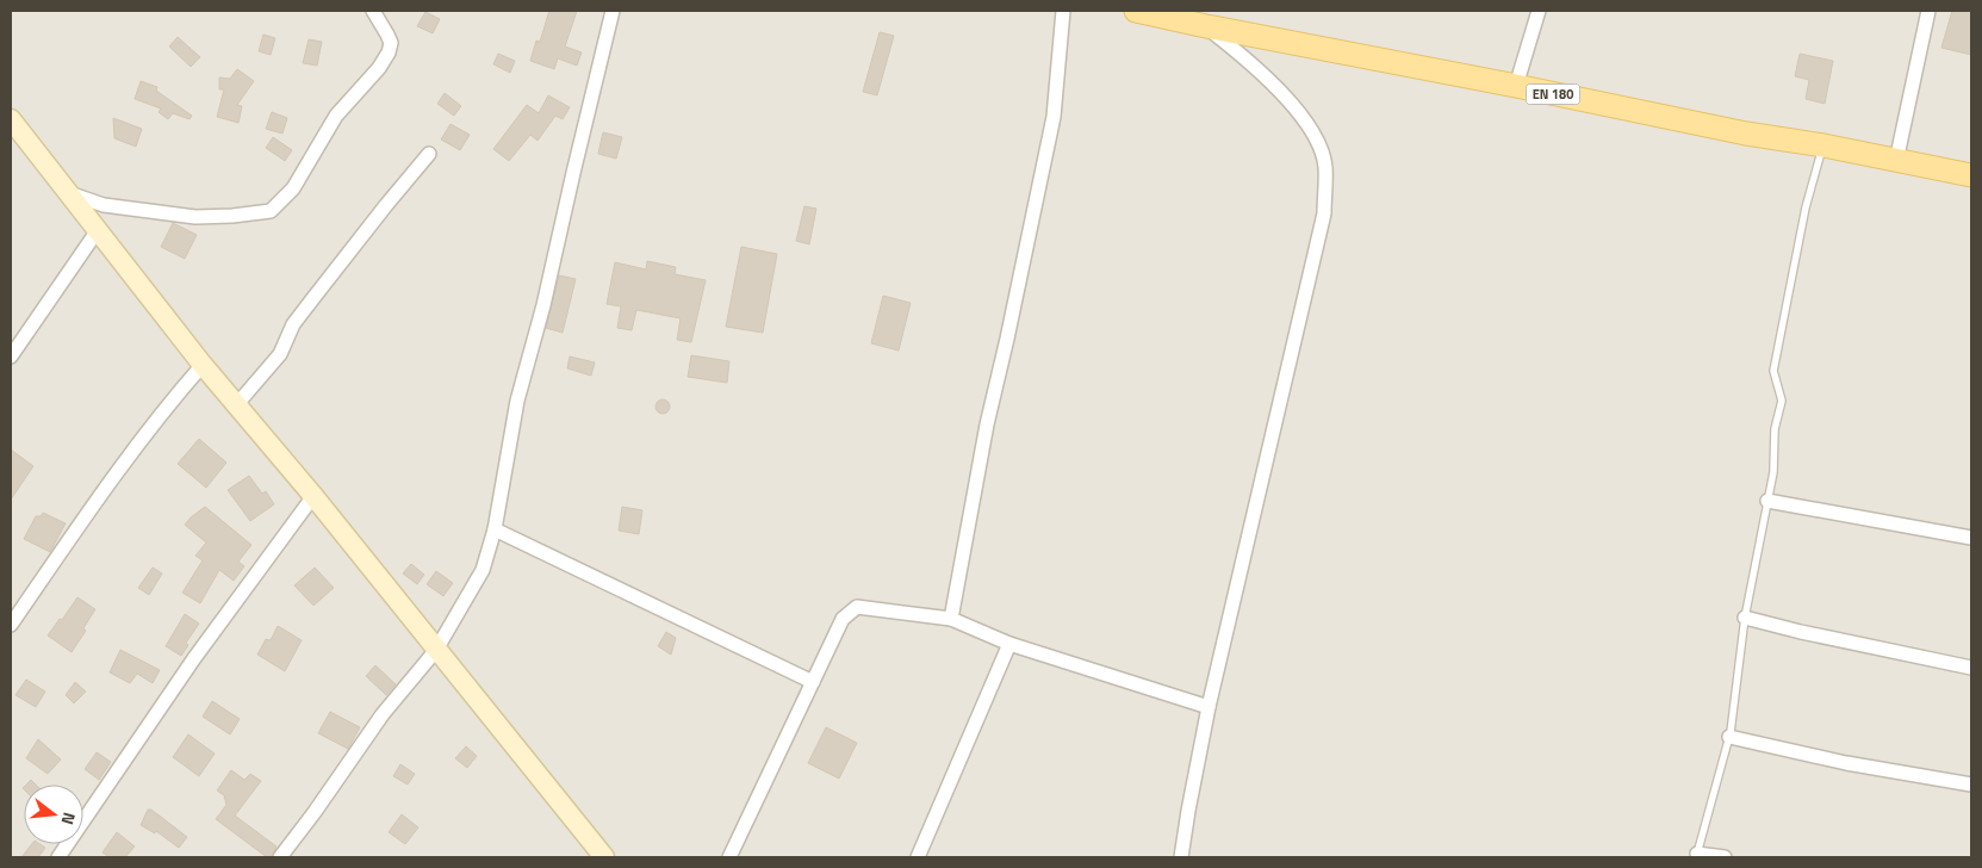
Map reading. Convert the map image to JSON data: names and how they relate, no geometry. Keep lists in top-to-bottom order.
{
  "streets": {
    "main road": ["EN 180"]
  },
  "north": "right"
}
